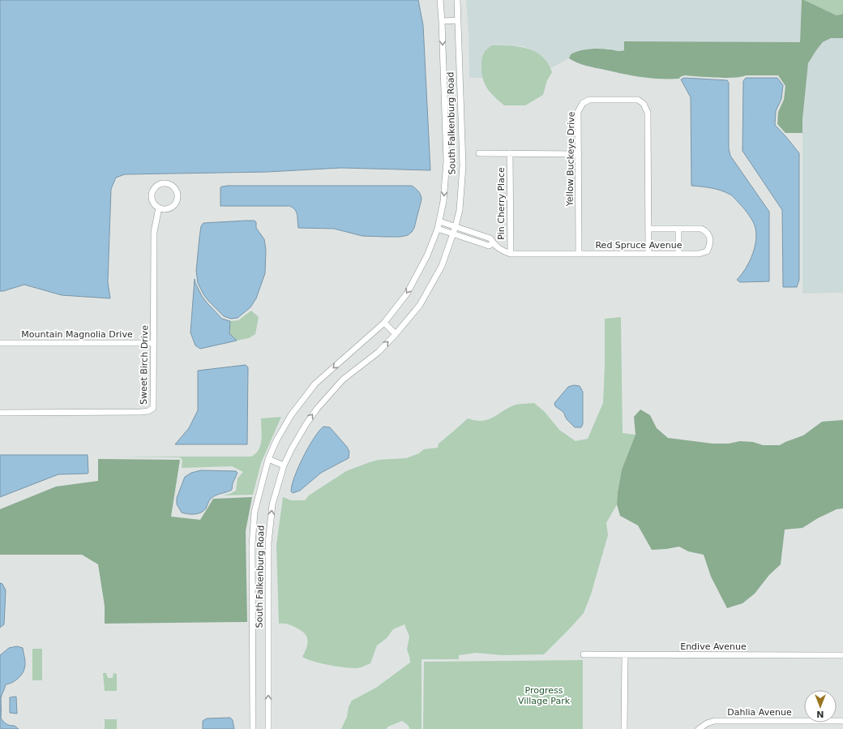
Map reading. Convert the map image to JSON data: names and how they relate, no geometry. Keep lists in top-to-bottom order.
{
  "streets": {
    "street": [
      "South Falkenburg Road",
      "Yellow Buckeye Drive",
      "Pin Cherry Place",
      "Red Spruce Avenue",
      "Mountain Magnolia Drive",
      "Sweet Birch Drive",
      "Endive Avenue",
      "Dahlia Avenue"
    ]
  },
  "crossings": [
    ["South Falkenburg Road", "Red Spruce Avenue"],
    ["Yellow Buckeye Drive", "Red Spruce Avenue"],
    ["Pin Cherry Place", "Red Spruce Avenue"],
    ["Mountain Magnolia Drive", "Sweet Birch Drive"]
  ],
  "parks": ["Progress Village Park"],
  "north": "bottom"
}
